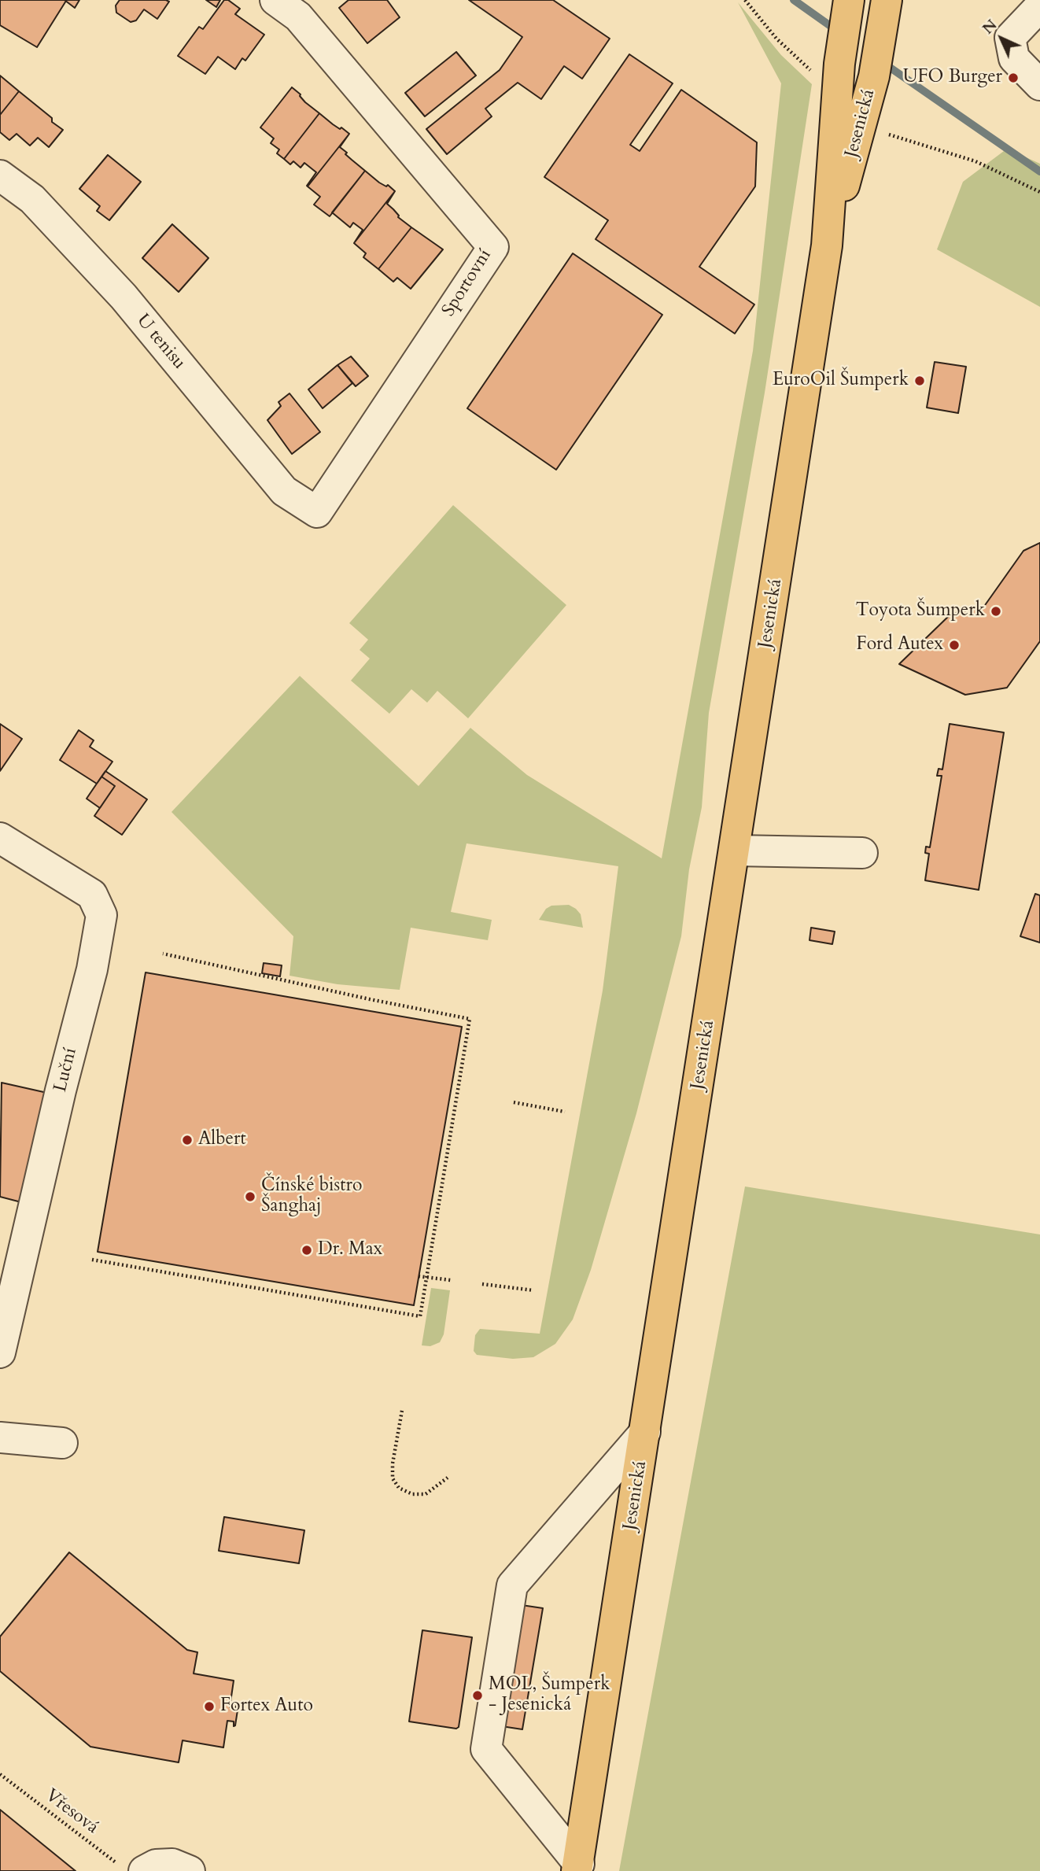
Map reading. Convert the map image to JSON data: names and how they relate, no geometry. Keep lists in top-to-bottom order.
{
  "streets": {
    "main road": ["Jesenická"],
    "street": ["Sportovní", "U tenisu", "Luční"],
    "path": ["Vřesová"]
  },
  "crossings": [
    ["Sportovní", "U tenisu"]
  ],
  "places": [
    "UFO Burger",
    "EuroOil Šumperk",
    "Toyota Šumperk",
    "Ford Autex",
    "Albert",
    "Čínské bistro Šanghaj",
    "Dr. Max",
    "MOL, Šumperk - Jesenická",
    "Fortex Auto"
  ],
  "north": "top left"
}
